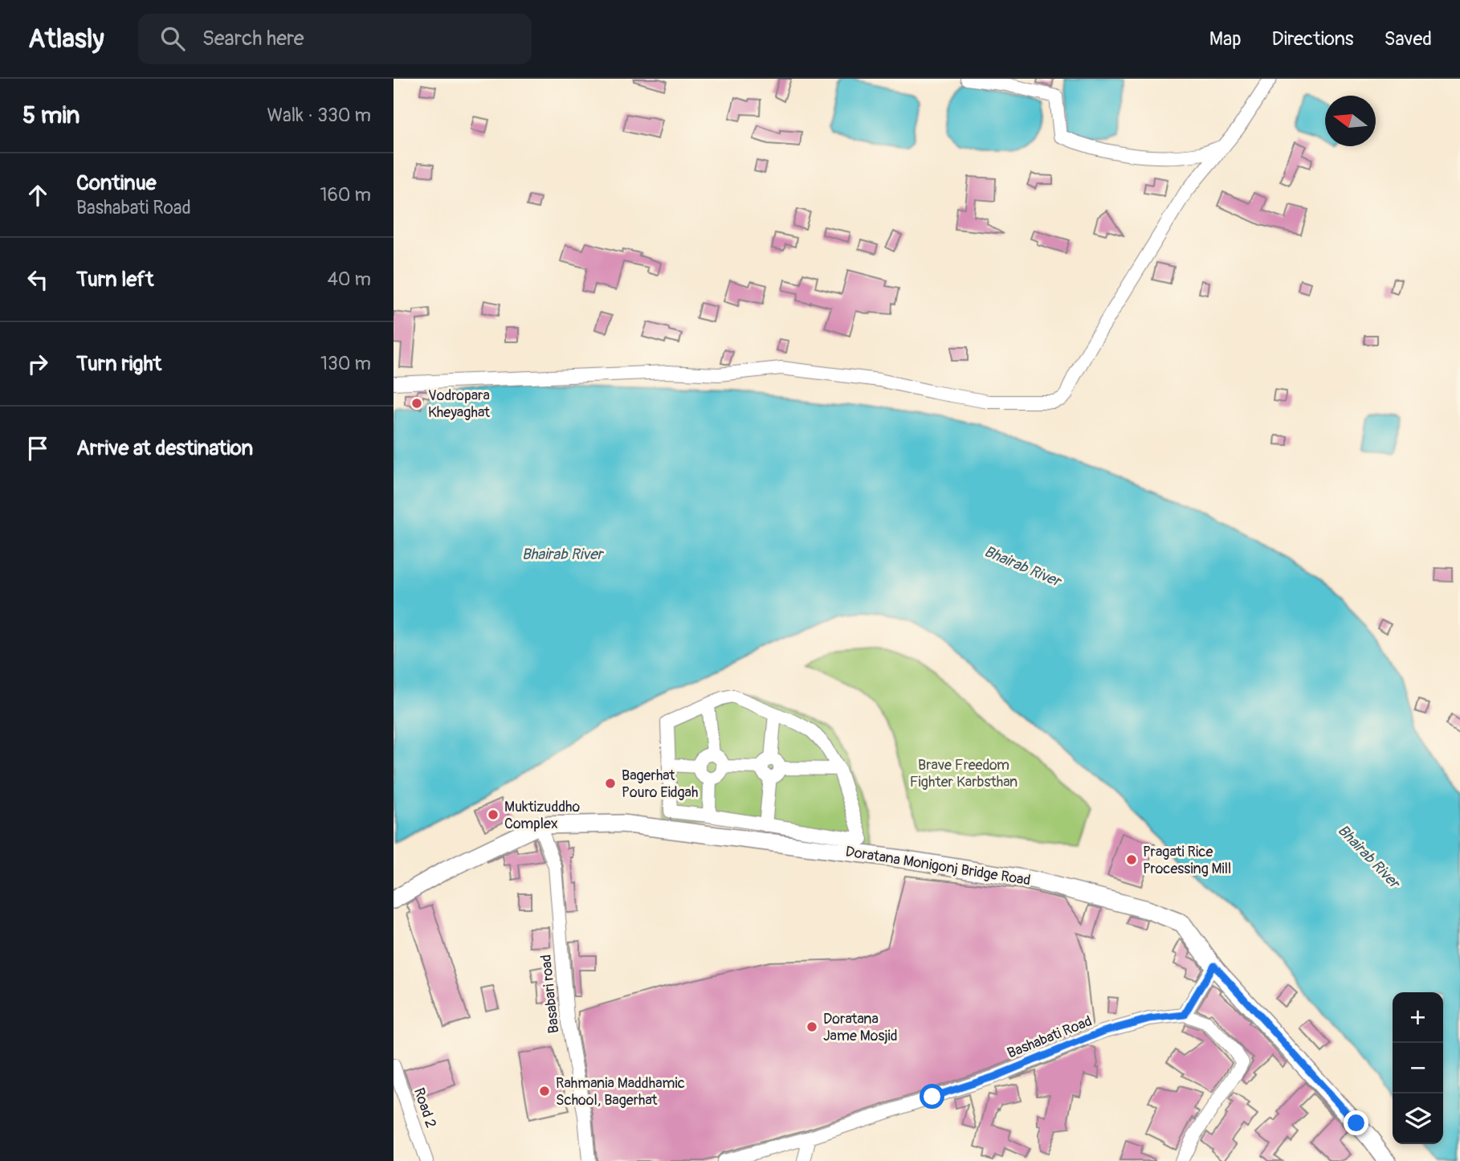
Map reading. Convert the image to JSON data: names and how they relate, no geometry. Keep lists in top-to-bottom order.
{
  "streets": {
    "main road": ["Doratana Monigonj Bridge Road"],
    "street": ["Basabari road", "Bashabati Road", "Road 2"]
  },
  "crossings": [
    ["Doratana Monigonj Bridge Road", "Basabari road"]
  ],
  "water": ["Bhairab River"],
  "parks": ["Brave Freedom Fighter Karbsthan"],
  "places": [
    "Vodropara Kheyaghat",
    "Bagerhat Pouro Eidgah",
    "Muktizuddho Complex",
    "Pragati Rice Processing Mill",
    "Doratana Jame Mosjid",
    "Rahmania Maddhamic School, Bagerhat"
  ],
  "north": "left",
  "page": {
    "header": "Atlasly",
    "search": "Search here",
    "nav": ["Map", "Directions", "Saved"],
    "heading": ["5 min", "Walk · 330 m"],
    "list": [
      ["Continue", "Bashabati Road", "160 m"],
      ["Turn left", "40 m"],
      ["Turn right", "130 m"],
      "Arrive at destination"
    ],
    "map_buttons": ["+", "−"]
  }
}
